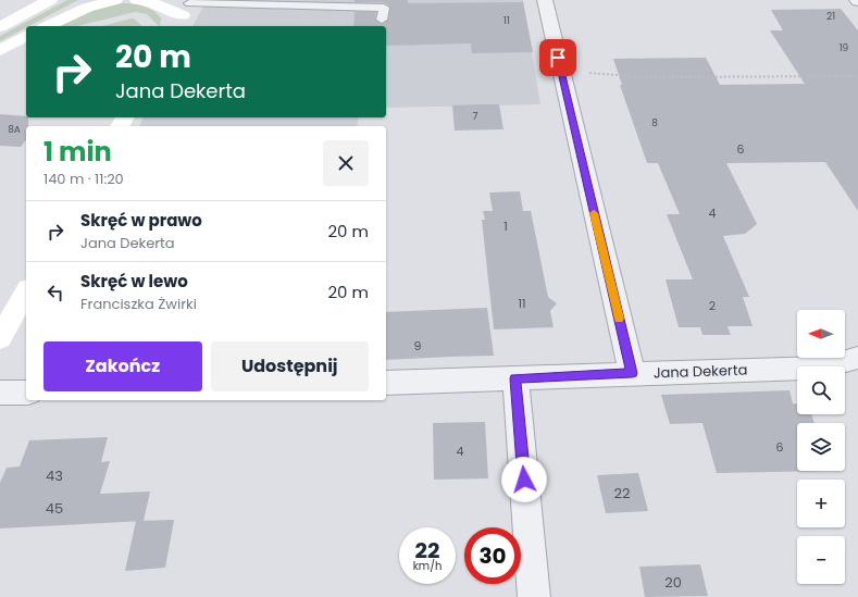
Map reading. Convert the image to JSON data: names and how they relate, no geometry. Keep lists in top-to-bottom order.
{
  "streets": {
    "street": ["Jana Dekerta"]
  },
  "house_numbers": [
    "21",
    "11",
    "19",
    "7",
    "8",
    "8A",
    "6",
    "4",
    "1",
    "11",
    "2",
    "9",
    "6",
    "4",
    "43",
    "22",
    "45",
    "20"
  ],
  "north": "left",
  "page": {
    "turn": ["20 m", "Jana Dekerta"],
    "heading": ["1 min", "140 m · 11:20"],
    "list": [
      {
        "name": "Skręć w prawo",
        "note": "Jana Dekerta",
        "value": "20 m"
      },
      {
        "name": "Skręć w lewo",
        "note": "Franciszka Żwirki",
        "value": "20 m"
      }
    ],
    "map_buttons": ["+", "−"],
    "buttons": ["Zakończ", "Udostępnij"],
    "speed": "22 km/h",
    "limit": "30"
  }
}
